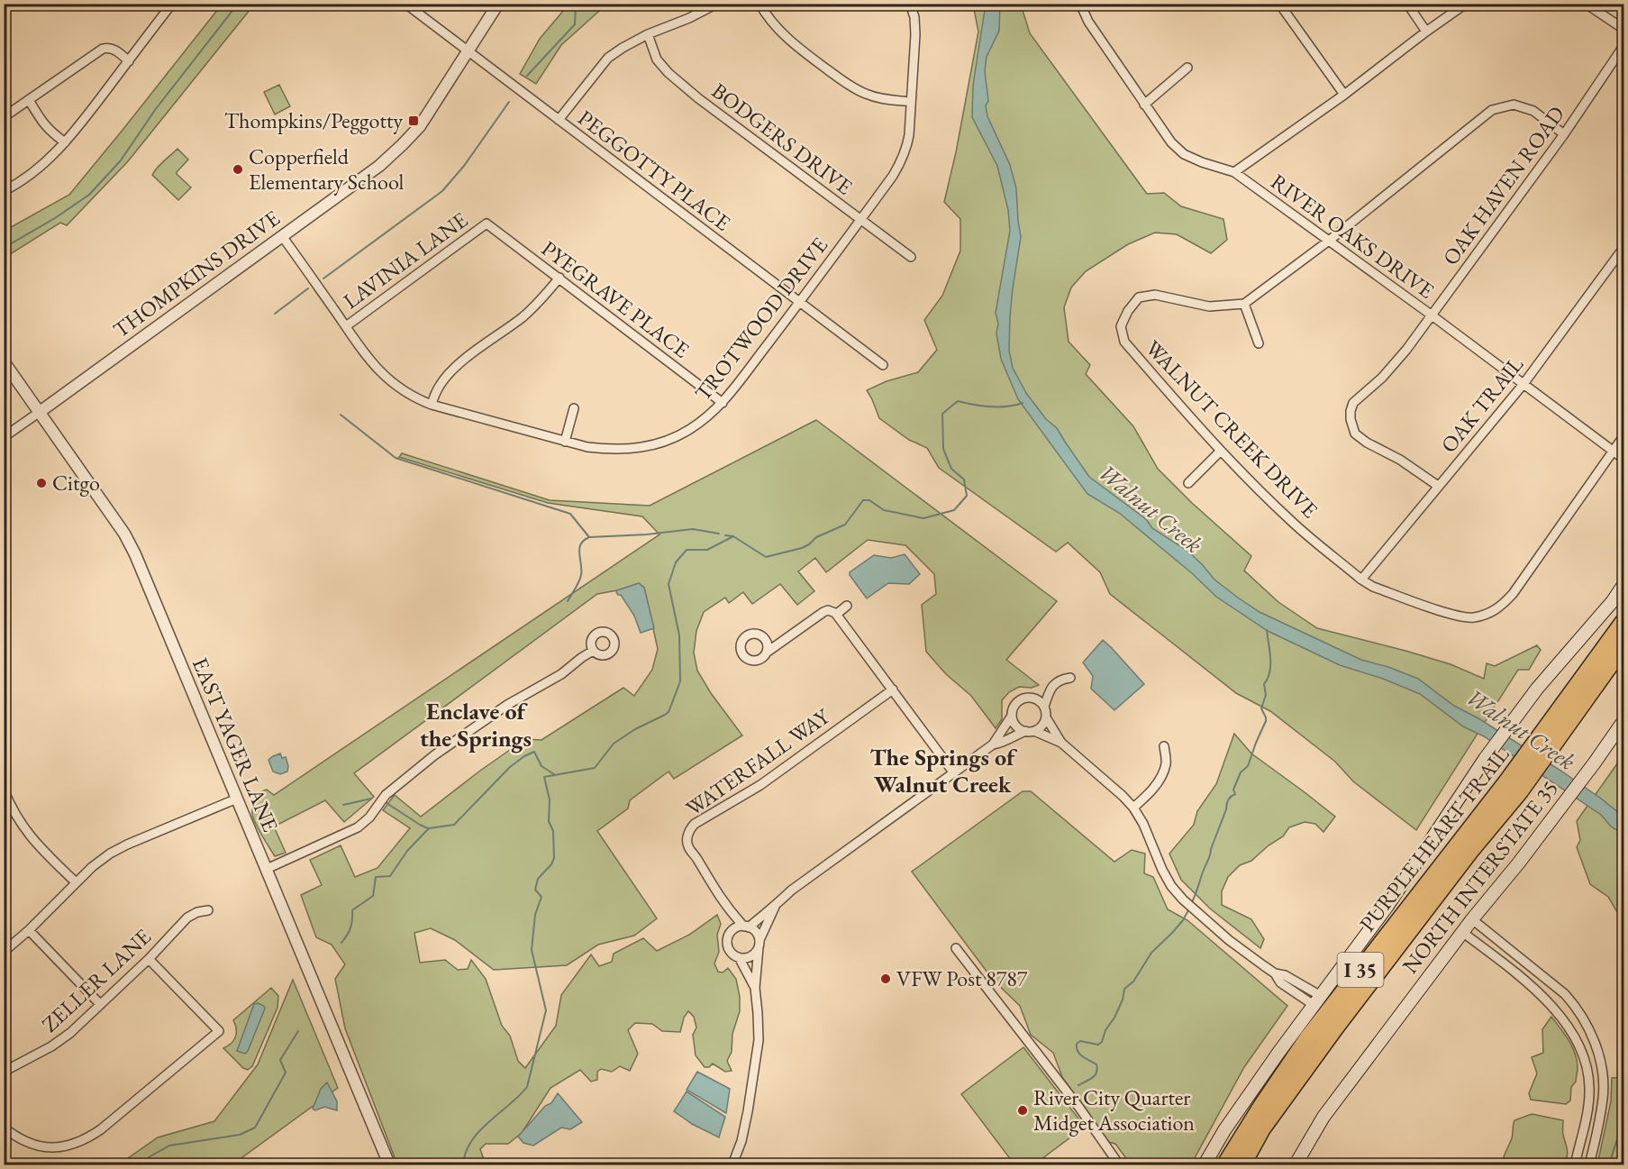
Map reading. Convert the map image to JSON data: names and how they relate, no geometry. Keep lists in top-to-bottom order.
{
  "streets": {
    "highway": ["PURPLE HEART TRAIL", "I 35"],
    "main road": ["NORTH INTERSTATE 35"],
    "street": [
      "BODGERS DRIVE",
      "PEGGOTTY PLACE",
      "OAK HAVEN ROAD",
      "RIVER OAKS DRIVE",
      "LAVINIA LANE",
      "THOMPKINS DRIVE",
      "PYEGRAVE PLACE",
      "TROTWOOD DRIVE",
      "OAK TRAIL",
      "WALNUT CREEK DRIVE",
      "EAST YAGER LANE",
      "WATERFALL WAY",
      "ZELLER LANE"
    ]
  },
  "crossings": [
    ["BODGERS DRIVE", "TROTWOOD DRIVE"],
    ["PEGGOTTY PLACE", "THOMPKINS DRIVE"],
    ["PEGGOTTY PLACE", "TROTWOOD DRIVE"],
    ["OAK HAVEN ROAD", "RIVER OAKS DRIVE"],
    ["OAK HAVEN ROAD", "OAK TRAIL"],
    ["RIVER OAKS DRIVE", "OAK TRAIL"],
    ["RIVER OAKS DRIVE", "WALNUT CREEK DRIVE"],
    ["LAVINIA LANE", "PYEGRAVE PLACE"],
    ["LAVINIA LANE", "TROTWOOD DRIVE"],
    ["THOMPKINS DRIVE", "TROTWOOD DRIVE"],
    ["THOMPKINS DRIVE", "EAST YAGER LANE"],
    ["PYEGRAVE PLACE", "TROTWOOD DRIVE"],
    ["OAK TRAIL", "WALNUT CREEK DRIVE"]
  ],
  "districts": ["Enclave of the Springs", "The Springs of Walnut Creek"],
  "water": ["Walnut Creek"],
  "places": {
    "transit": ["Thompkins/Peggotty"],
    "other": [
      "Copperfield Elementary School",
      "Citgo",
      "VFW Post 8787",
      "River City Quarter Midget Association"
    ]
  }
}
